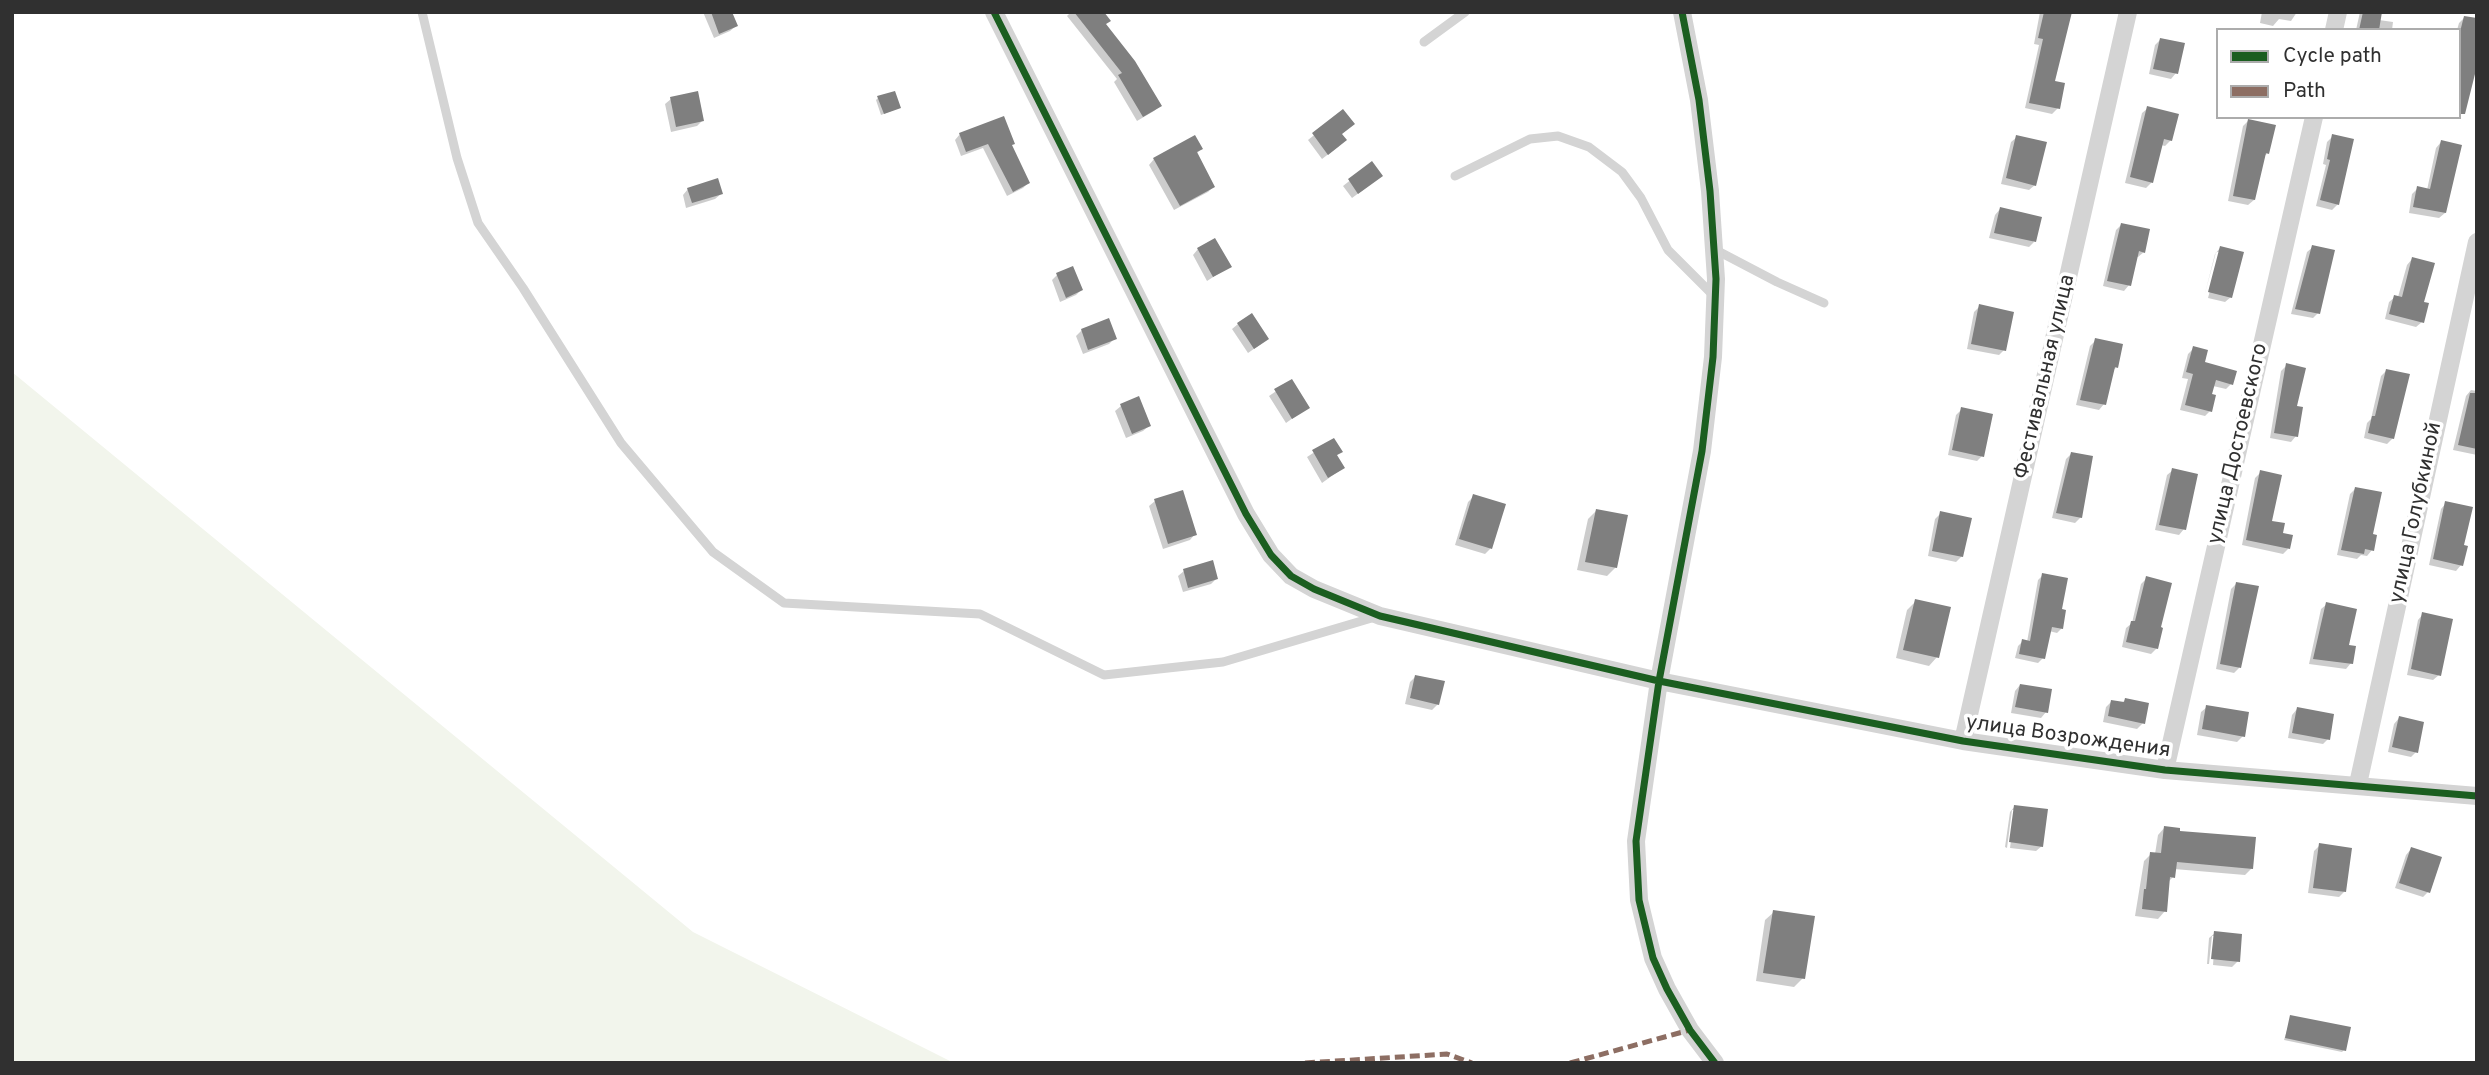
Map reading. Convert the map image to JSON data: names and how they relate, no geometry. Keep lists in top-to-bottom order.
{
  "streets": {
    "street": [
      "Фестивальная улица",
      "улица Достоевского",
      "улица Голубкиной",
      "улица Возрождения"
    ]
  },
  "crossings": [
    ["Фестивальная улица", "улица Возрождения"],
    ["улица Достоевского", "улица Возрождения"],
    ["улица Голубкиной", "улица Возрождения"]
  ],
  "legend": ["Cycle path", "Path"]
}
